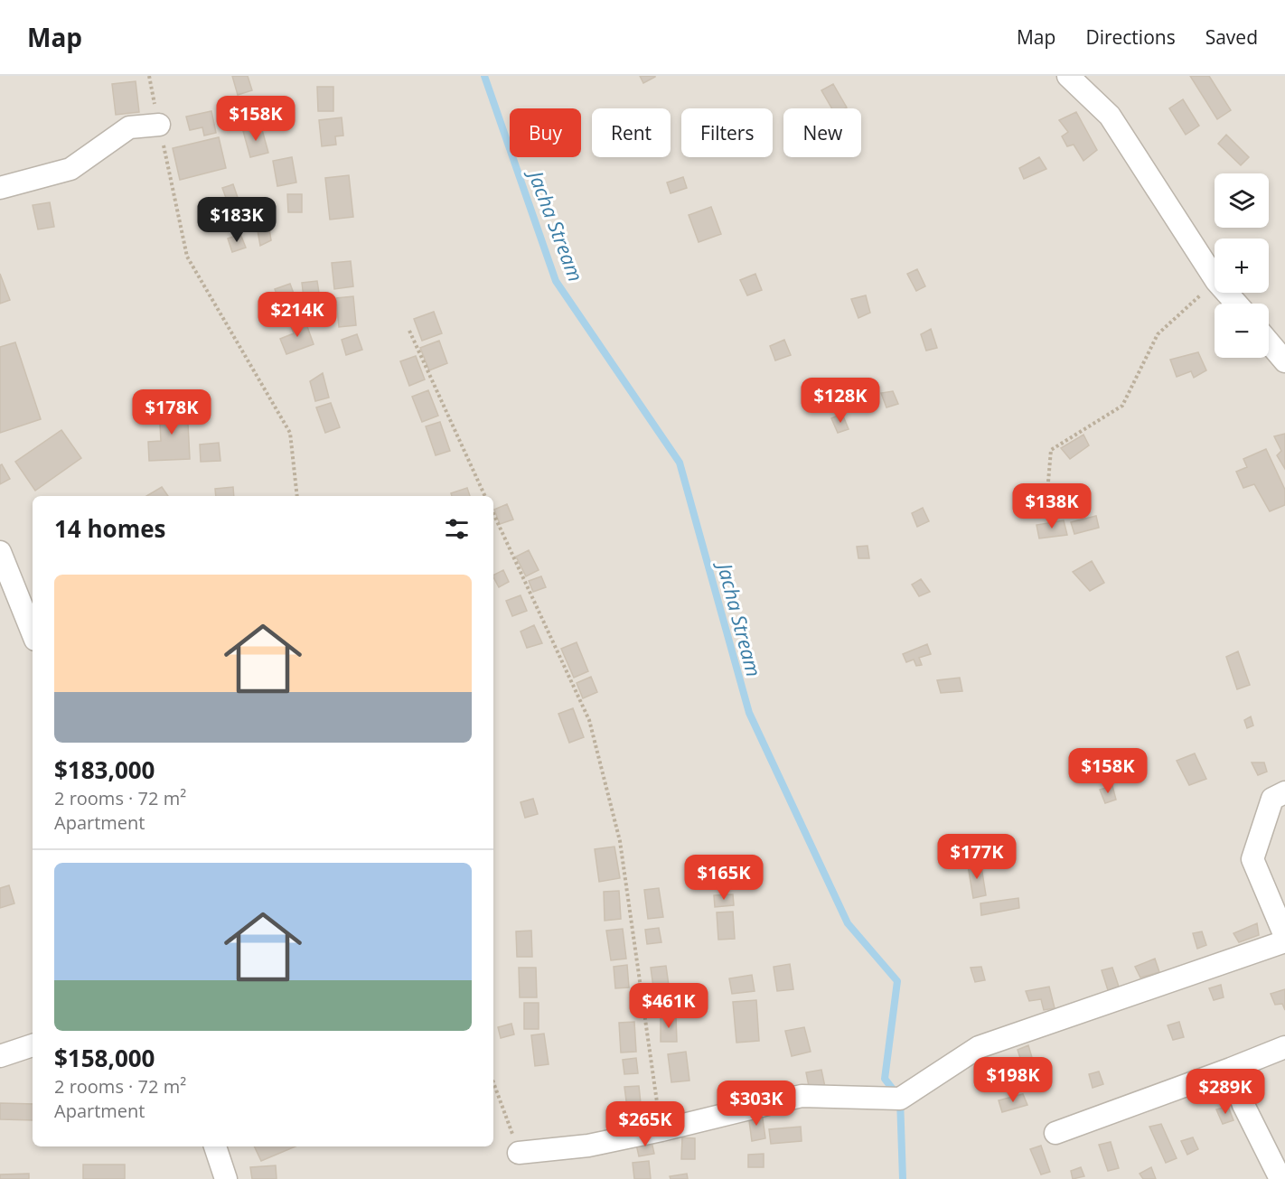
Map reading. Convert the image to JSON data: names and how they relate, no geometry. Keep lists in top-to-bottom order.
{
  "water": ["Jacha Stream"],
  "page": {
    "header": "Map",
    "nav": ["Map", "Directions", "Saved"],
    "price": [
      "$158K",
      "$183K",
      "$214K",
      "$128K",
      "$178K",
      "$138K",
      "$158K",
      "$177K",
      "$165K",
      "$461K",
      "$198K",
      "$289K",
      "$303K",
      "$265K"
    ],
    "chip": [
      "Buy",
      "Rent",
      "Filters",
      "New"
    ],
    "map_buttons": ["+", "−"],
    "heading": "14 homes",
    "list": [
      {
        "name": "$183,000",
        "note": "2 rooms · 72 m² · Apartment"
      },
      {
        "name": "$158,000",
        "note": "2 rooms · 72 m² · Apartment"
      }
    ]
  }
}
